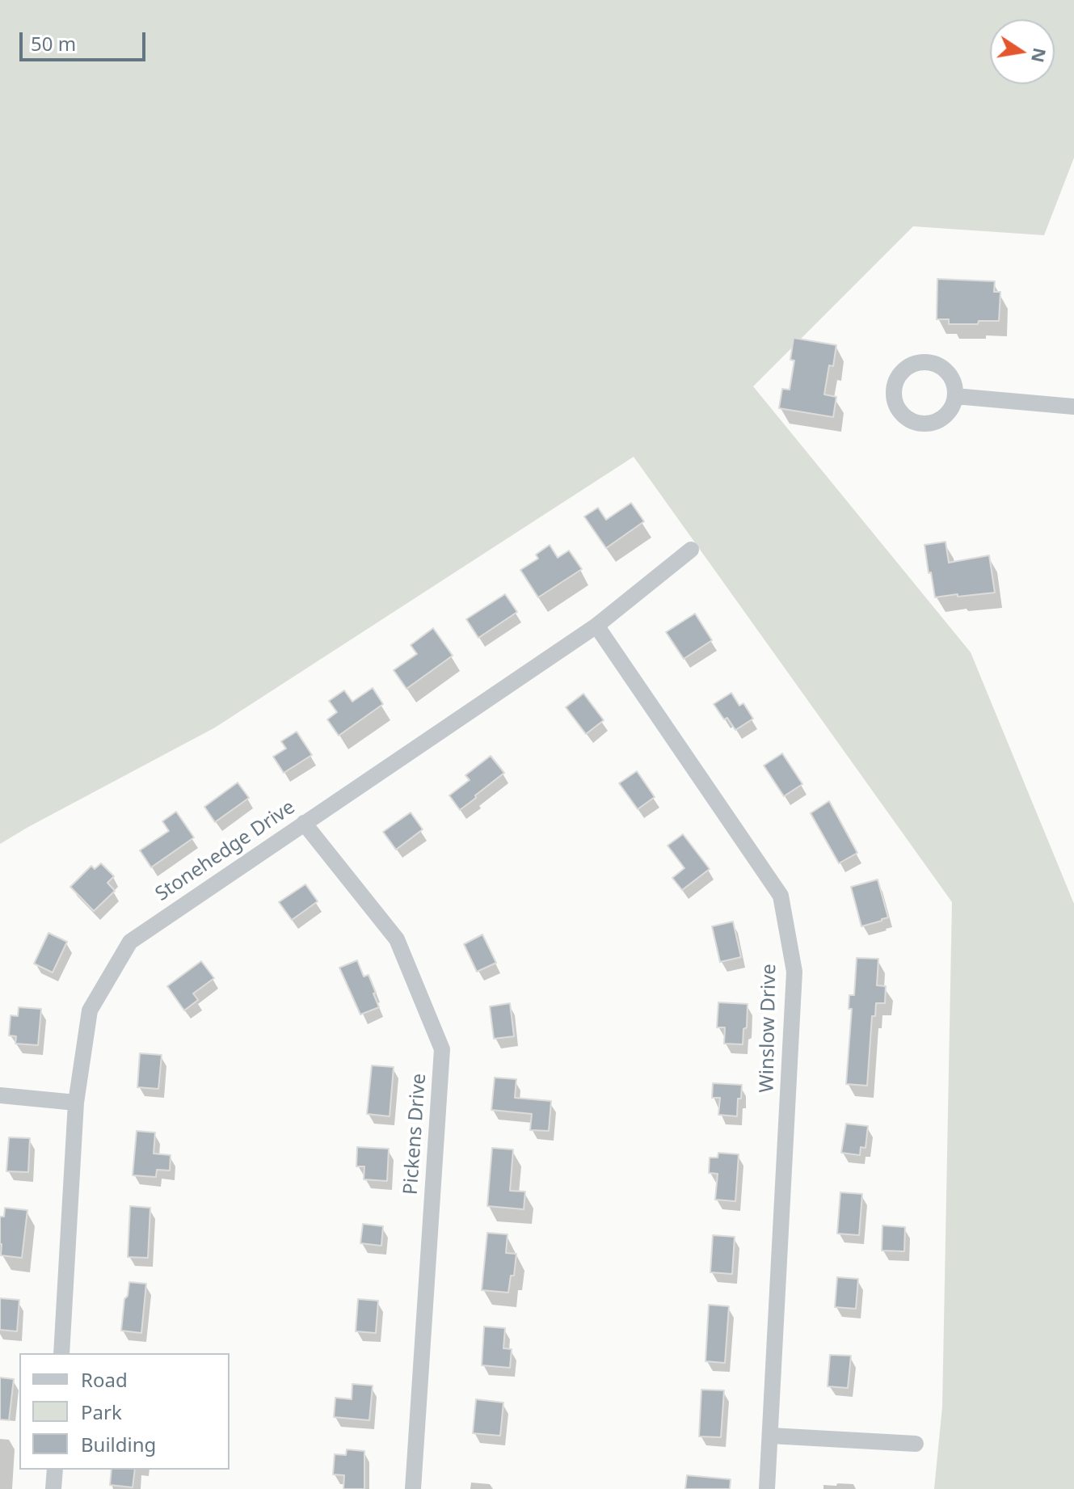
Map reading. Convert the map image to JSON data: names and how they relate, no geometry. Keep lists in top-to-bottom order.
{
  "streets": {
    "street": ["Stonehedge Drive", "Winslow Drive", "Pickens Drive"]
  },
  "crossings": [
    ["Stonehedge Drive", "Winslow Drive"],
    ["Stonehedge Drive", "Pickens Drive"]
  ],
  "legend": ["Road", "Park", "Building"],
  "scale_bar": "50 m",
  "north": "right"
}
